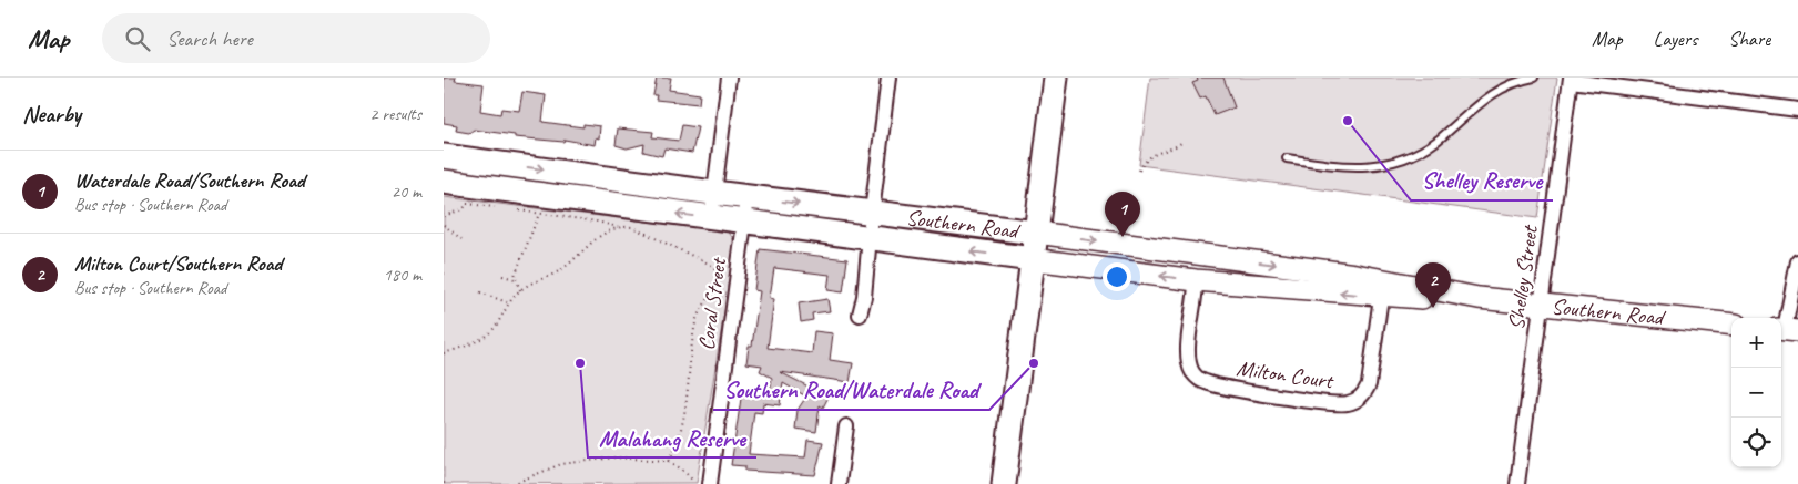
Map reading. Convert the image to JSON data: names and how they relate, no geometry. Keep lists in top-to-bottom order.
{
  "streets": {
    "main road": ["Southern Road"],
    "street": ["Shelley Street", "Coral Street", "Milton Court"]
  },
  "crossings": [
    ["Southern Road", "Shelley Street"],
    ["Southern Road", "Coral Street"],
    ["Southern Road", "Milton Court"]
  ],
  "places": ["Shelley Reserve", "Malahang Reserve", "Southern Road/Waterdale Road"],
  "page": {
    "header": "Map",
    "search": "Search here",
    "nav": ["Map", "Layers", "Share"],
    "heading": ["Nearby", "2 results"],
    "list": [
      {
        "mark": "1",
        "name": "Waterdale Road/Southern Road",
        "note": "Bus stop · Southern Road",
        "value": "20 m"
      },
      {
        "mark": "2",
        "name": "Milton Court/Southern Road",
        "note": "Bus stop · Southern Road",
        "value": "180 m"
      }
    ],
    "pins": ["1", "2"],
    "map_buttons": ["+", "−"]
  }
}
